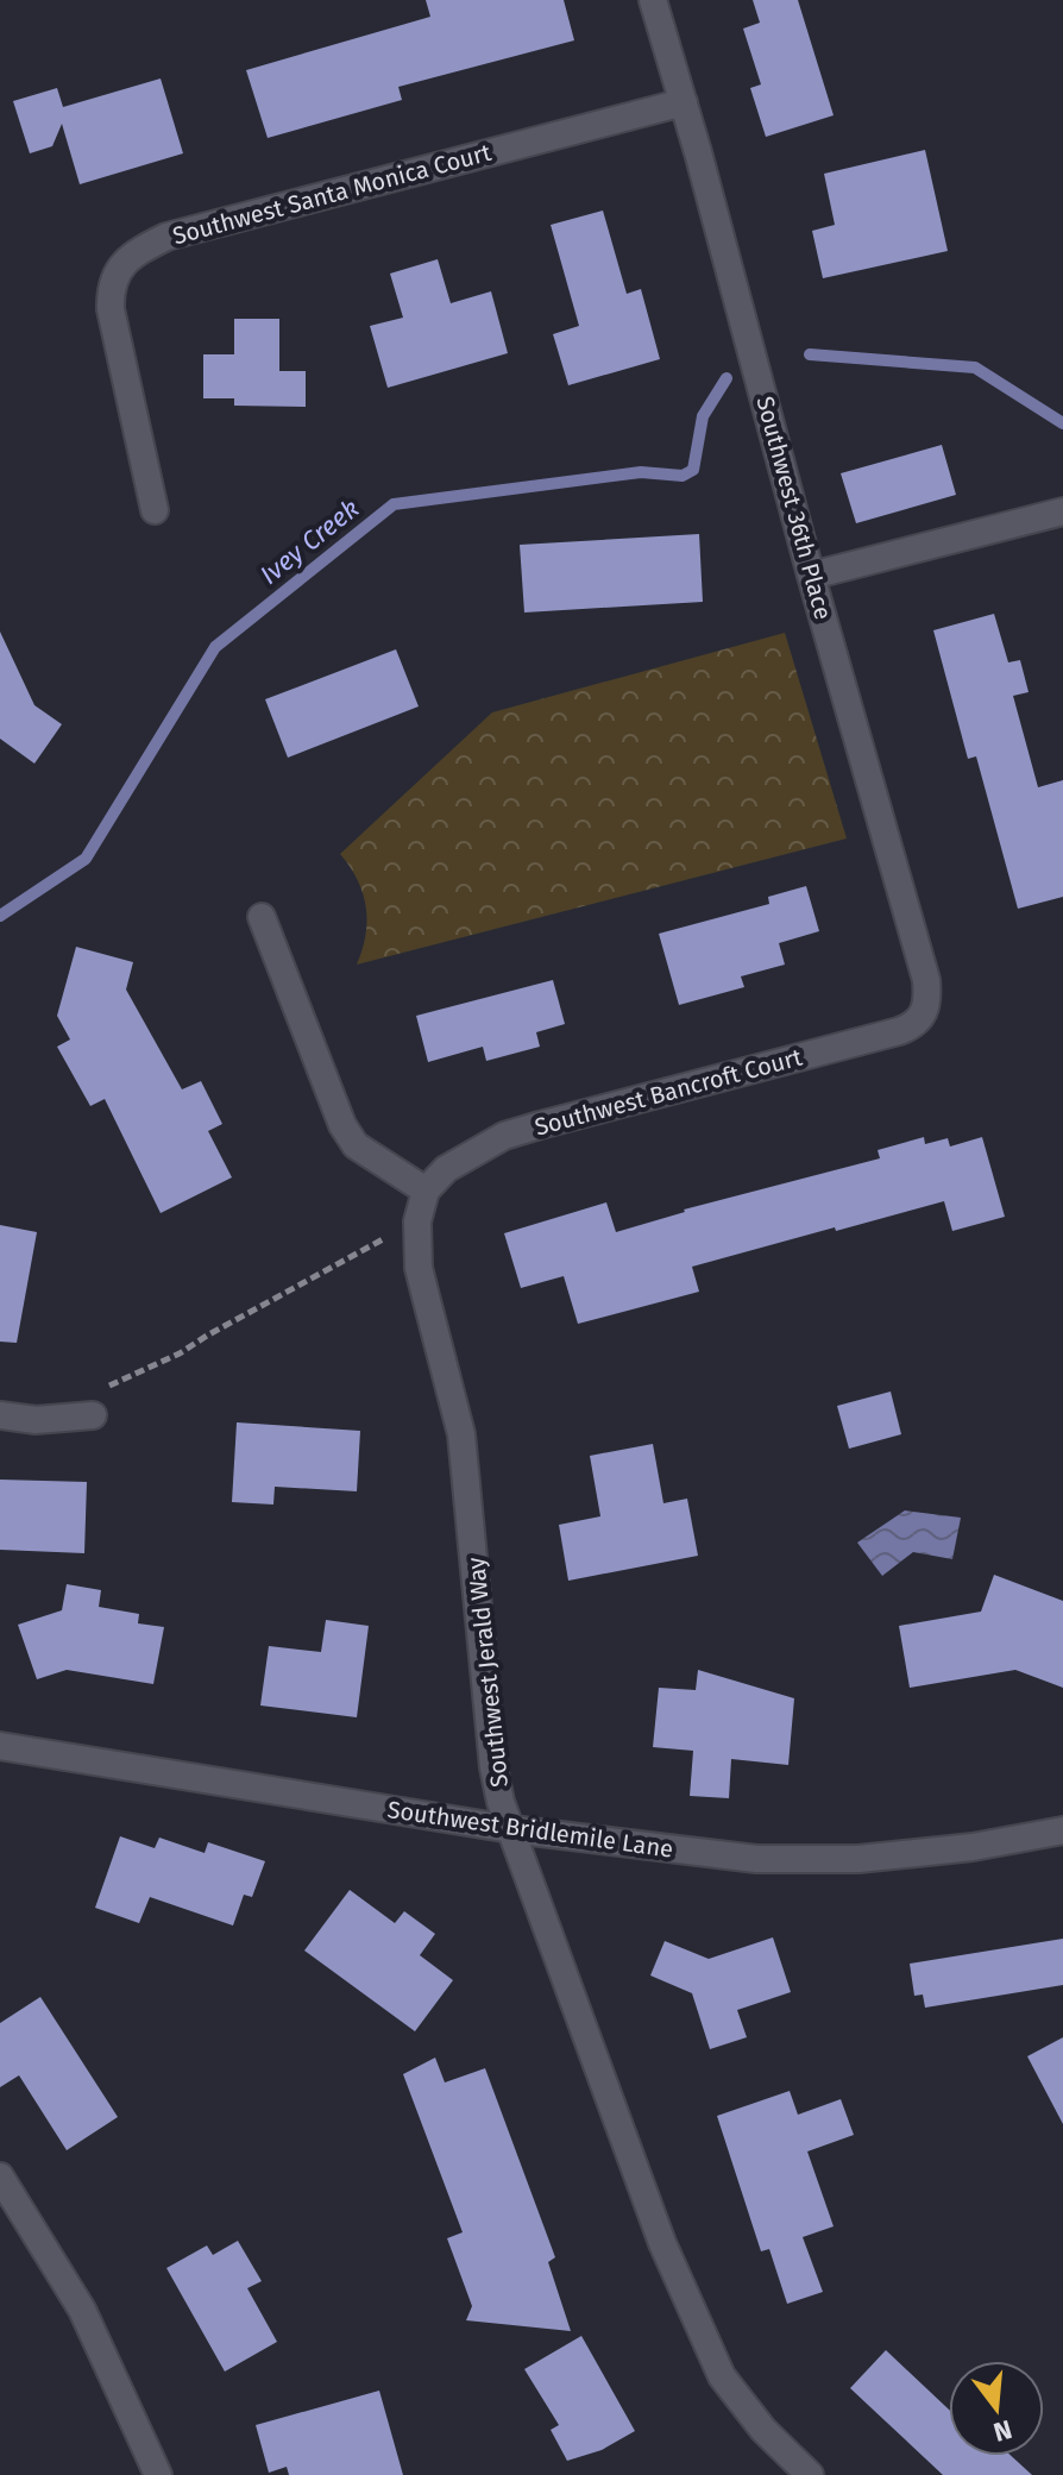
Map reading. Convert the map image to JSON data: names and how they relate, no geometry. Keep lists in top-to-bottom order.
{
  "streets": {
    "street": [
      "Southwest Santa Monica Court",
      "Southwest 36th Place",
      "Southwest Bancroft Court",
      "Southwest Jerald Way",
      "Southwest Bridlemile Lane"
    ]
  },
  "crossings": [
    ["Southwest Santa Monica Court", "Southwest 36th Place"],
    ["Southwest 36th Place", "Southwest Bancroft Court"],
    ["Southwest Bancroft Court", "Southwest Jerald Way"],
    ["Southwest Jerald Way", "Southwest Bridlemile Lane"]
  ],
  "water": ["Ivey Creek"],
  "north": "bottom"
}
